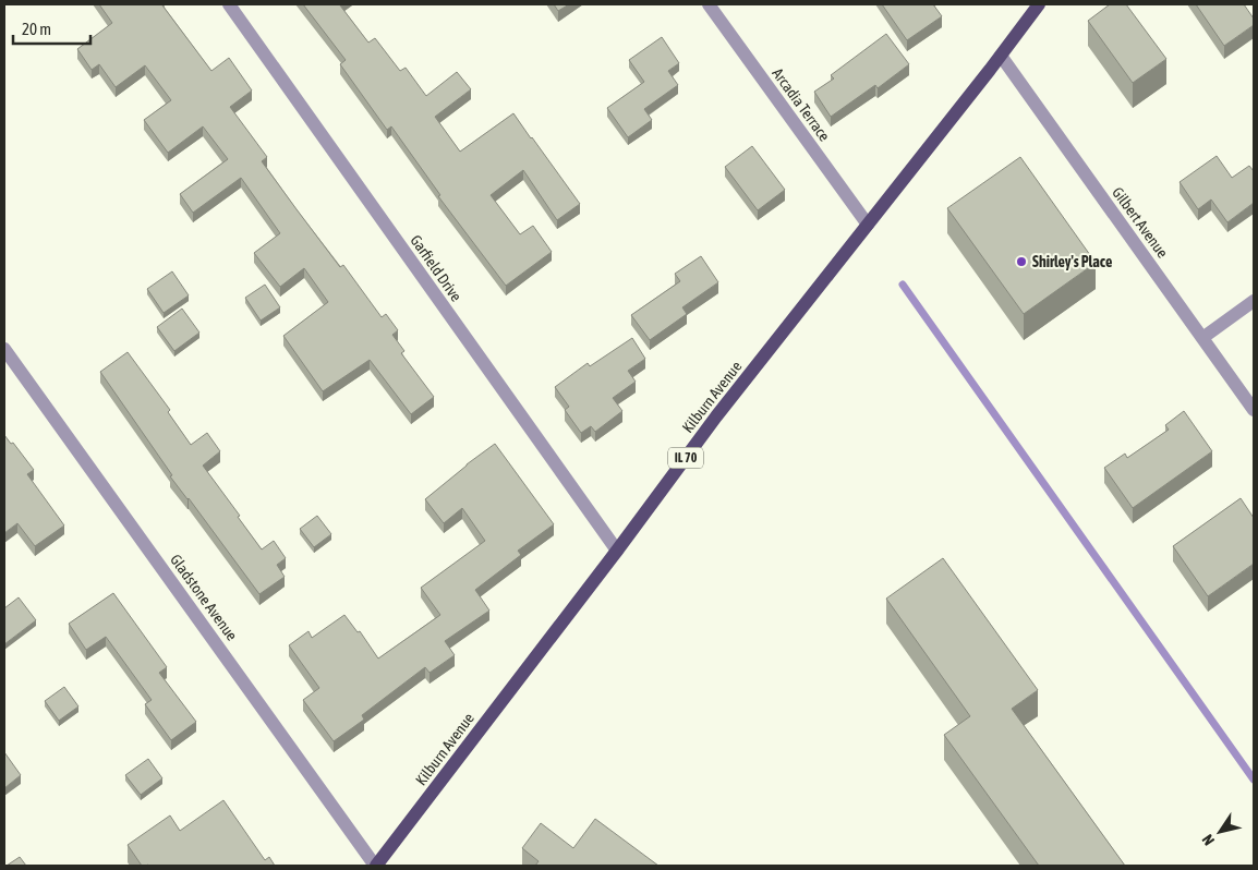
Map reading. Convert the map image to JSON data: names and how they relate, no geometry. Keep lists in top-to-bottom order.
{
  "streets": {
    "main road": ["Kilburn Avenue", "IL 70"],
    "street": [
      "Arcadia Terrace",
      "Gilbert Avenue",
      "Garfield Drive",
      "Gladstone Avenue"
    ]
  },
  "crossings": [
    ["Arcadia Terrace", "Kilburn Avenue"],
    ["Gilbert Avenue", "Kilburn Avenue"],
    ["Garfield Drive", "Kilburn Avenue"],
    ["Kilburn Avenue", "Gladstone Avenue"]
  ],
  "places": ["Shirley's Place"],
  "scale_bar": "20 m",
  "north": "bottom left"
}
